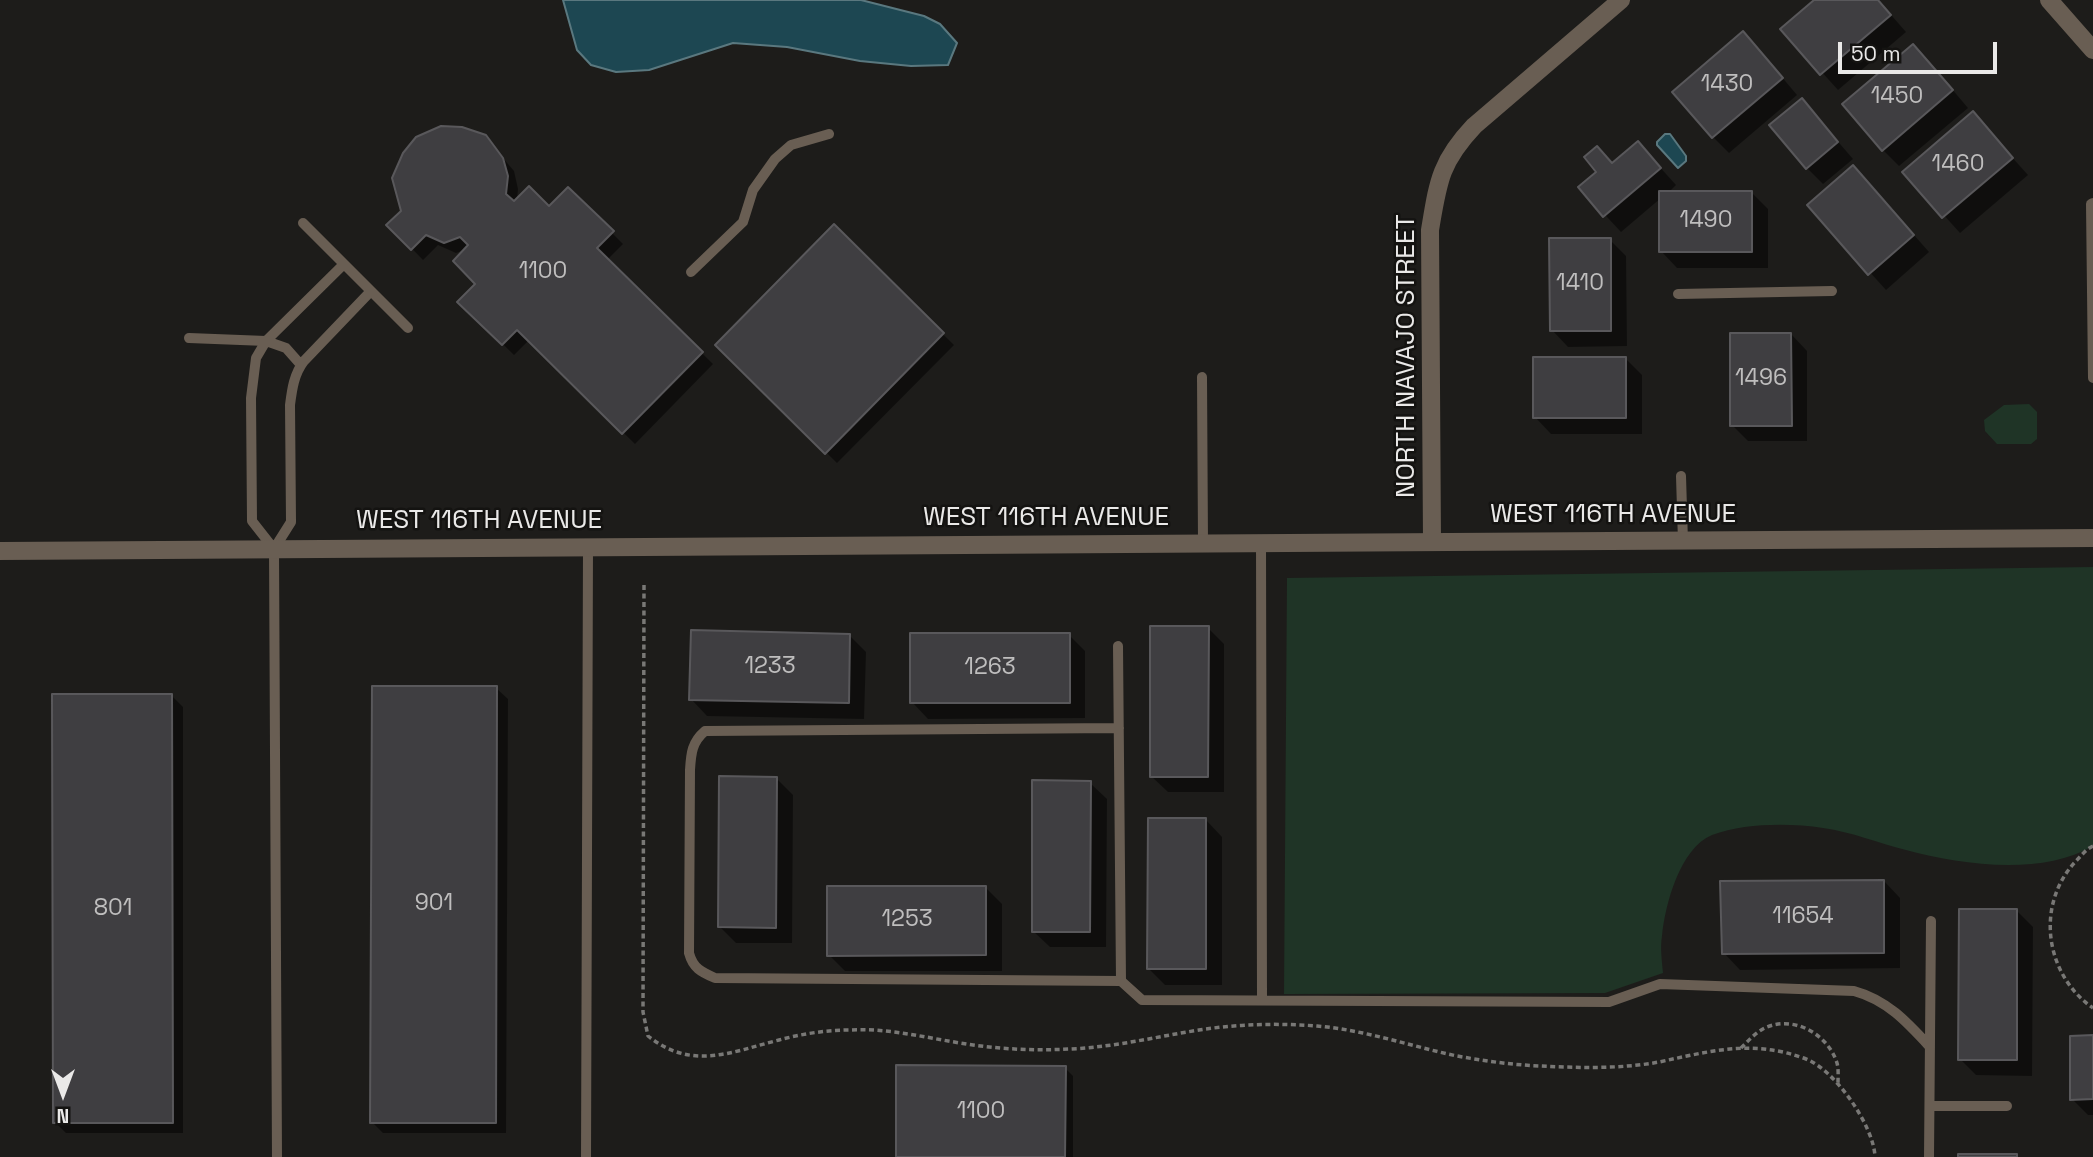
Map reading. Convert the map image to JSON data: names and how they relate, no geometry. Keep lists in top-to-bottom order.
{
  "streets": {
    "street": ["NORTH NAVAJO STREET", "WEST 116TH AVENUE"]
  },
  "crossings": [
    ["NORTH NAVAJO STREET", "WEST 116TH AVENUE"]
  ],
  "house_numbers": [
    "1430",
    "1450",
    "1460",
    "1490",
    "1100",
    "1410",
    "1496",
    "1233",
    "1263",
    "901",
    "801",
    "11654",
    "1253",
    "1100"
  ],
  "scale_bar": "50 m",
  "north": "bottom"
}
